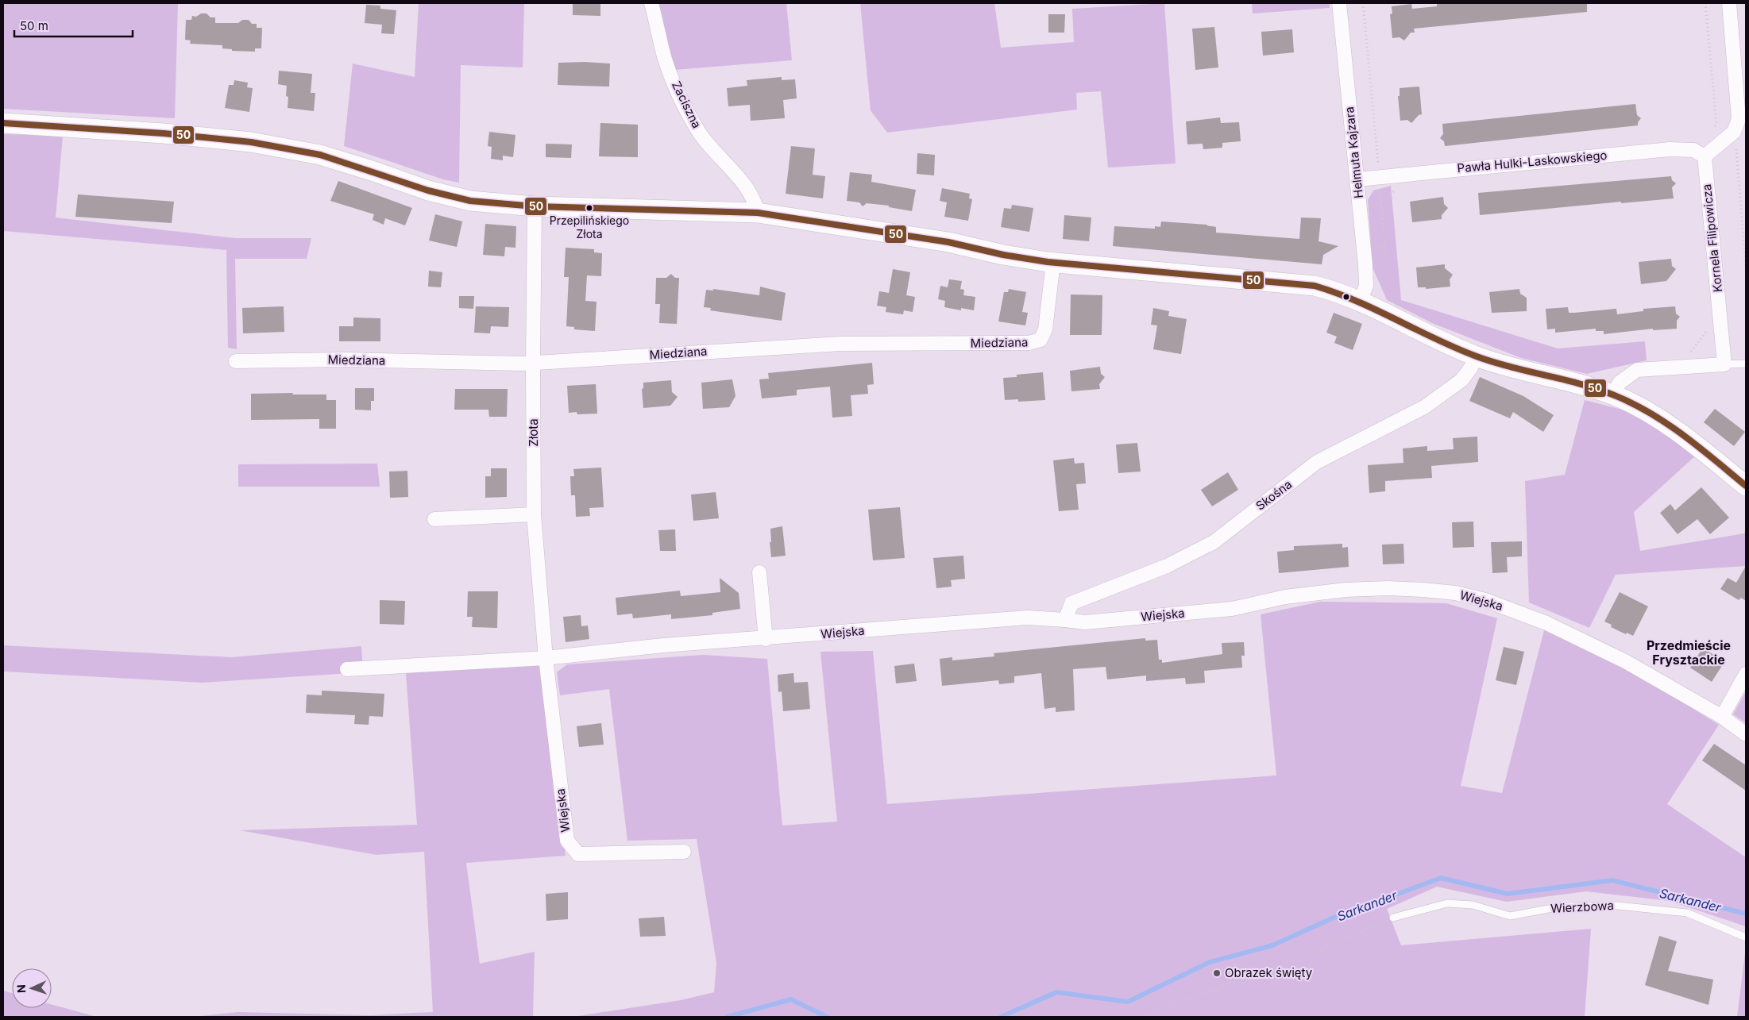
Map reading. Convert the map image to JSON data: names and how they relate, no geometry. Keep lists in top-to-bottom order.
{
  "streets": {
    "street": [
      "Zaciszna",
      "Helmuta Kajzara",
      "Pawła Hulki-Laskowskiego",
      "Kornela Filipowicza",
      "Miedziana",
      "Złota",
      "Skośna",
      "Wiejska"
    ],
    "lane": ["Wierzbowa"]
  },
  "crossings": [
    ["Helmuta Kajzara", "Pawła Hulki-Laskowskiego"],
    ["Pawła Hulki-Laskowskiego", "Kornela Filipowicza"],
    ["Miedziana", "Złota"],
    ["Złota", "Wiejska"],
    ["Skośna", "Wiejska"]
  ],
  "districts": ["Przedmieście Frysztackie"],
  "water": ["Sarkander"],
  "places": ["Przepilińskiego Złota", "Obrazek święty"],
  "lines": ["transit line 50"],
  "scale_bar": "50 m",
  "north": "left"
}
